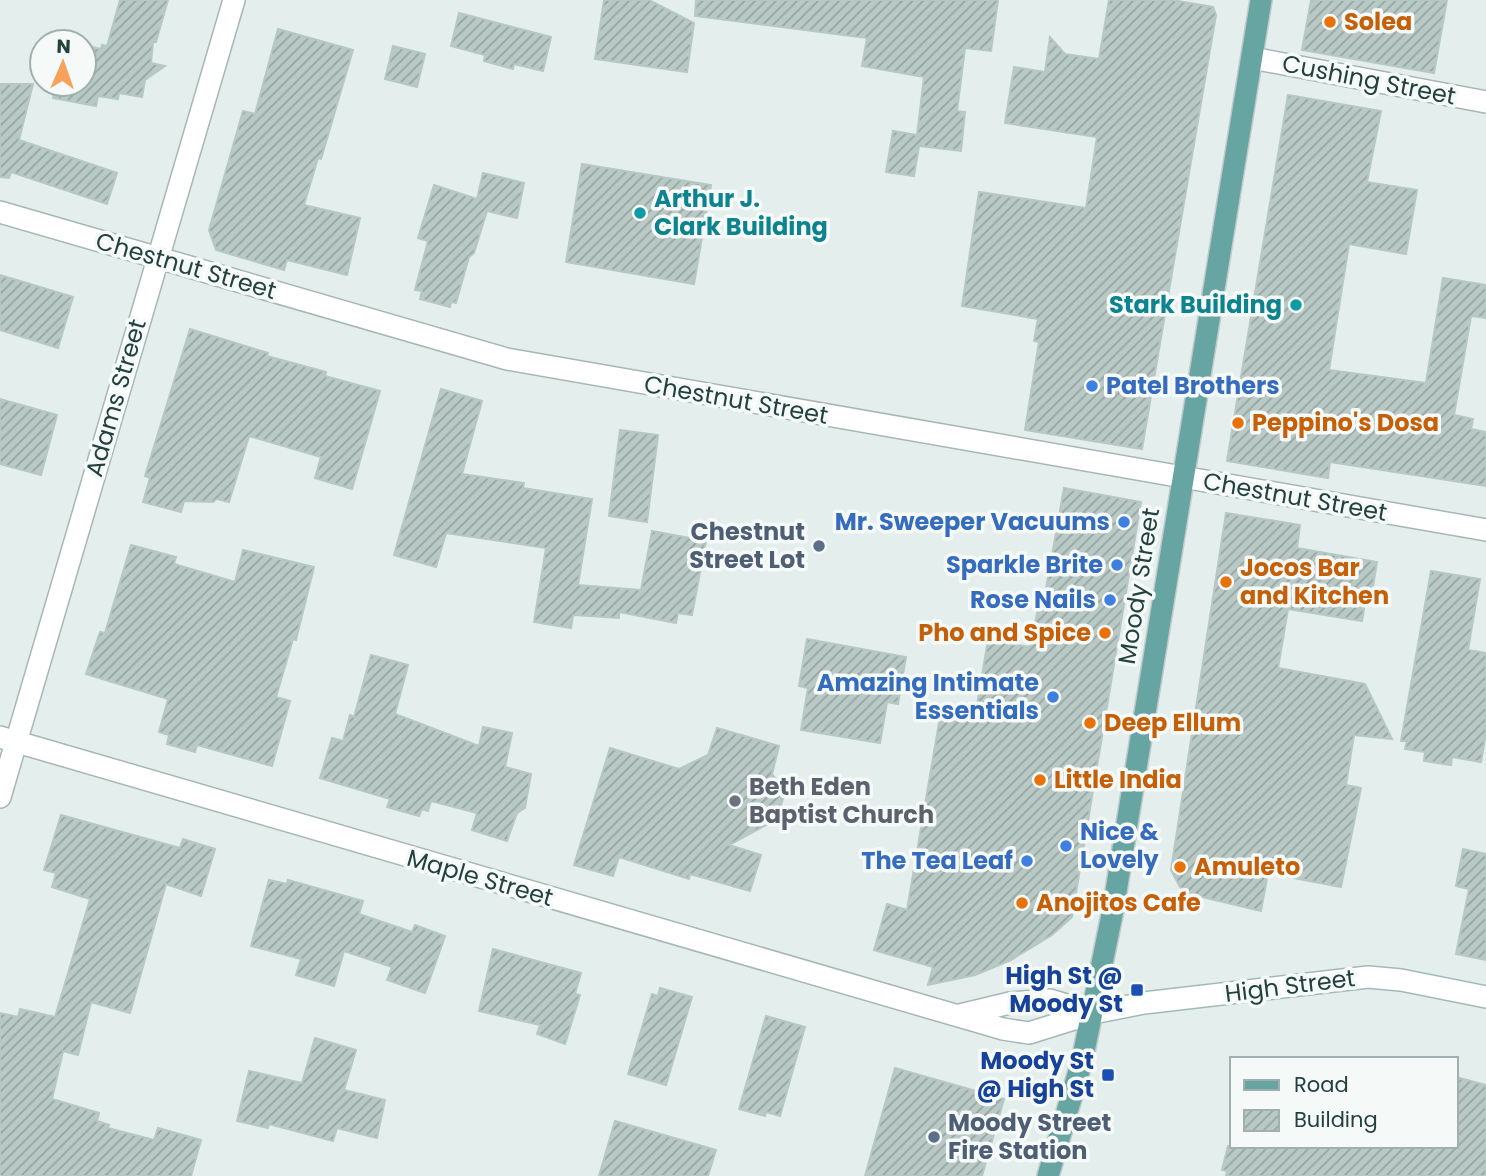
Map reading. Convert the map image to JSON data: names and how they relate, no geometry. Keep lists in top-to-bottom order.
{
  "streets": {
    "main road": ["Moody Street"],
    "street": [
      "Cushing Street",
      "Chestnut Street",
      "Adams Street",
      "Maple Street",
      "High Street"
    ]
  },
  "crossings": [
    ["Cushing Street", "Moody Street"],
    ["Chestnut Street", "Adams Street"],
    ["Chestnut Street", "Moody Street"],
    ["Adams Street", "Maple Street"],
    ["Moody Street", "Maple Street"],
    ["Moody Street", "High Street"],
    ["Maple Street", "High Street"]
  ],
  "places": {
    "other": [
      "Solea",
      "Arthur J. Clark Building",
      "Stark Building",
      "Patel Brothers",
      "Peppino's Dosa",
      "Mr. Sweeper Vacuums",
      "Chestnut Street Lot",
      "Sparkle Brite",
      "Jocos Bar and Kitchen",
      "Rose Nails",
      "Pho and Spice",
      "Amazing Intimate Essentials",
      "Deep Ellum",
      "Little India",
      "Beth Eden Baptist Church",
      "Nice & Lovely",
      "The Tea Leaf",
      "Amuleto",
      "Anojitos Cafe",
      "Moody Street Fire Station"
    ],
    "transit": ["High St @ Moody St", "Moody St @ High St"]
  },
  "legend": ["Road", "Building"],
  "north": "top"
}
